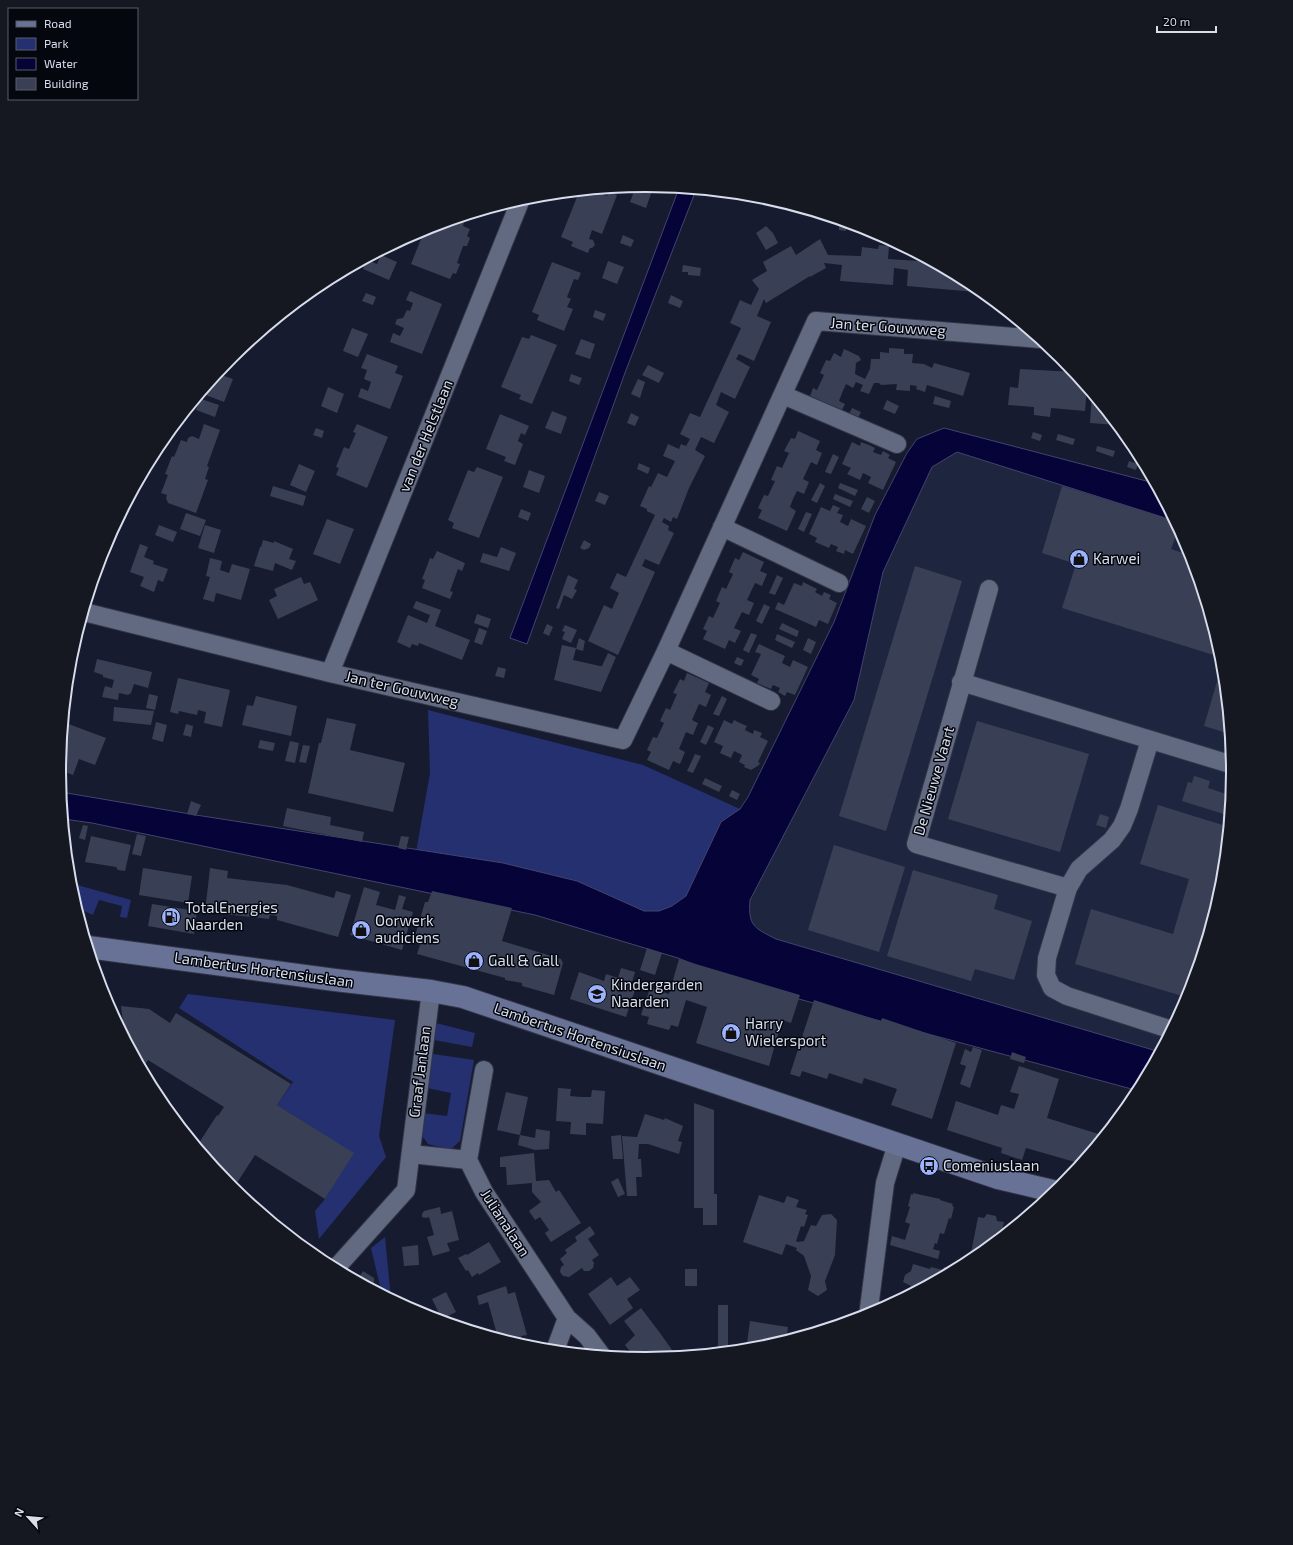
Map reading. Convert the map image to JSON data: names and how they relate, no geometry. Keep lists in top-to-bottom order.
{
  "streets": {
    "street": [
      "Jan ter Gouwweg",
      "van der Helstlaan",
      "De Nieuwe Vaart",
      "Lambertus Hortensiuslaan",
      "Graaf Janlaan",
      "Julianalaan"
    ]
  },
  "crossings": [
    ["Jan ter Gouwweg", "van der Helstlaan"],
    ["Lambertus Hortensiuslaan", "Graaf Janlaan"]
  ],
  "places": {
    "shop": [
      "Karwei",
      "Oorwerk audiciens",
      "Gall & Gall",
      "Harry Wielersport"
    ],
    "fuel station": ["TotalEnergies Naarden"],
    "school or university": ["Kindergarden Naarden"],
    "bus stop": ["Comeniuslaan"]
  },
  "legend": [
    "Road",
    "Park",
    "Water",
    "Building"
  ],
  "scale_bar": "20 m",
  "north": "top left"
}
